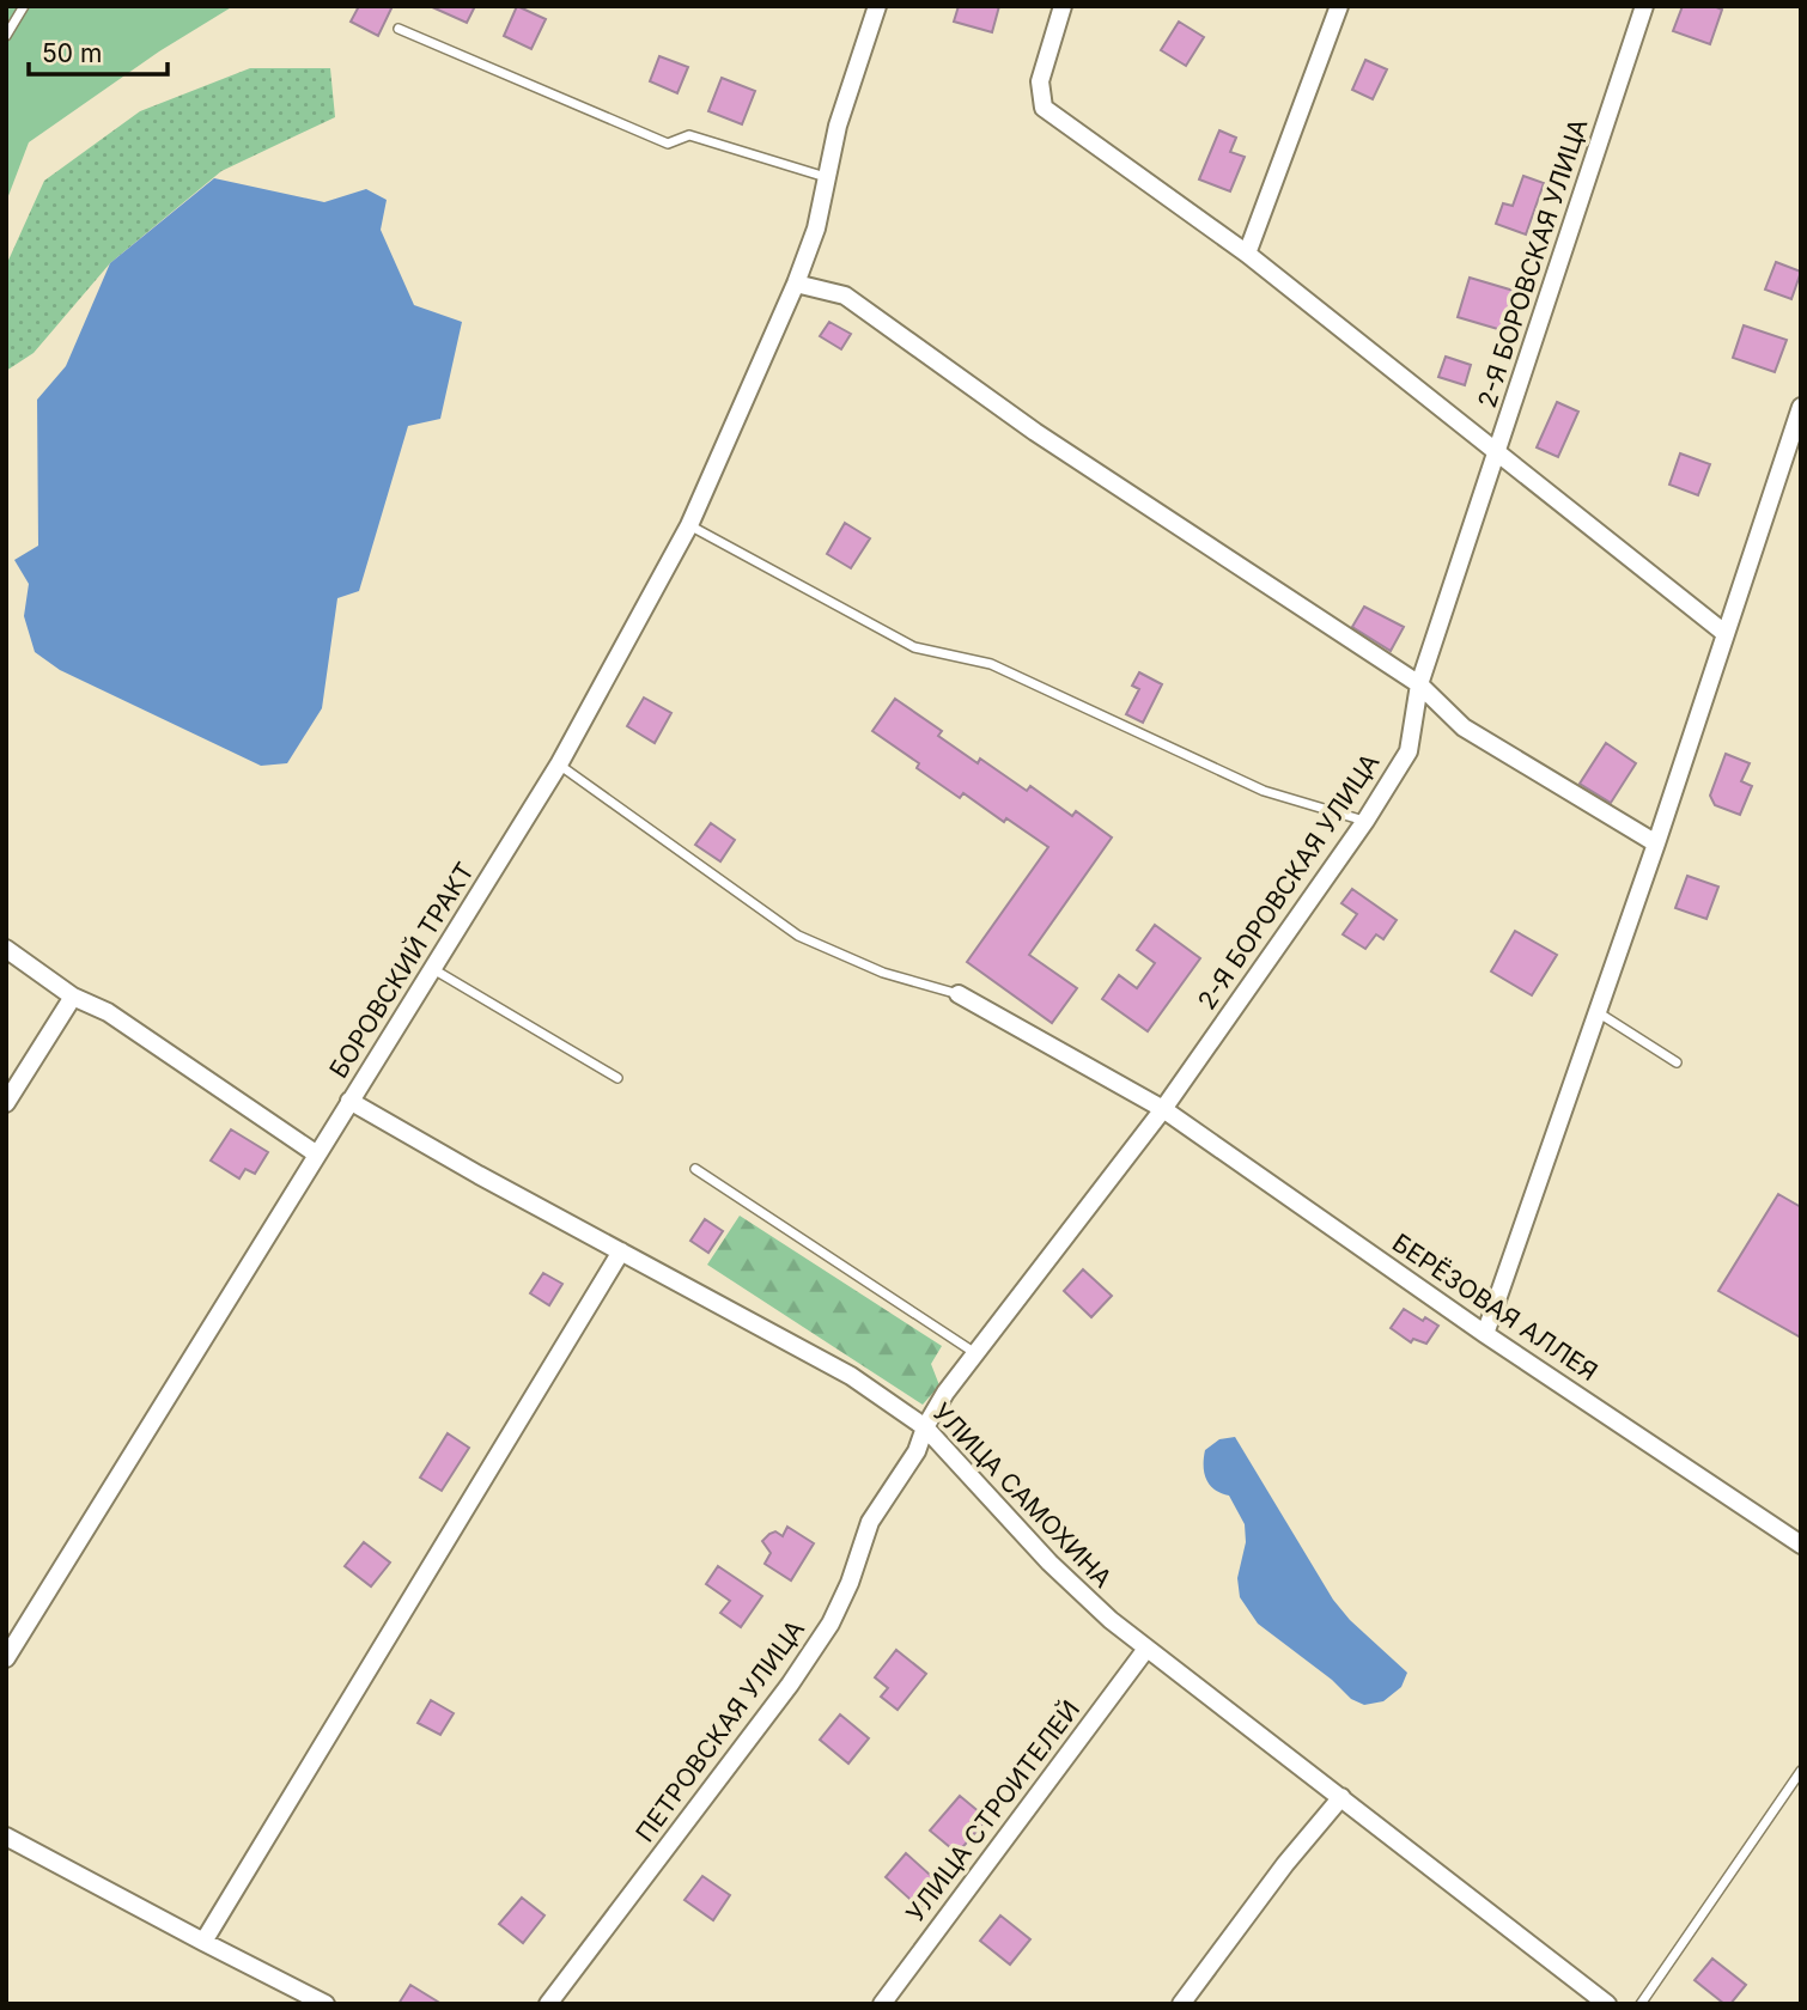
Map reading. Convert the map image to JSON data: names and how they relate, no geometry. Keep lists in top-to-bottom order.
{
  "streets": {
    "street": [
      "2-Я БОРОВСКАЯ УЛИЦА",
      "БОРОВСКИЙ ТРАКТ",
      "БЕРЁЗОВАЯ АЛЛЕЯ",
      "УЛИЦА САМОХИНА",
      "ПЕТРОВСКАЯ УЛИЦА",
      "УЛИЦА СТРОИТЕЛЕЙ"
    ]
  },
  "crossings": [
    ["2-Я БОРОВСКАЯ УЛИЦА", "БЕРЁЗОВАЯ АЛЛЕЯ"],
    ["2-Я БОРОВСКАЯ УЛИЦА", "УЛИЦА САМОХИНА"],
    ["2-Я БОРОВСКАЯ УЛИЦА", "ПЕТРОВСКАЯ УЛИЦА"],
    ["БОРОВСКИЙ ТРАКТ", "УЛИЦА САМОХИНА"],
    ["УЛИЦА САМОХИНА", "ПЕТРОВСКАЯ УЛИЦА"],
    ["УЛИЦА САМОХИНА", "УЛИЦА СТРОИТЕЛЕЙ"]
  ],
  "scale_bar": "50 m"
}
